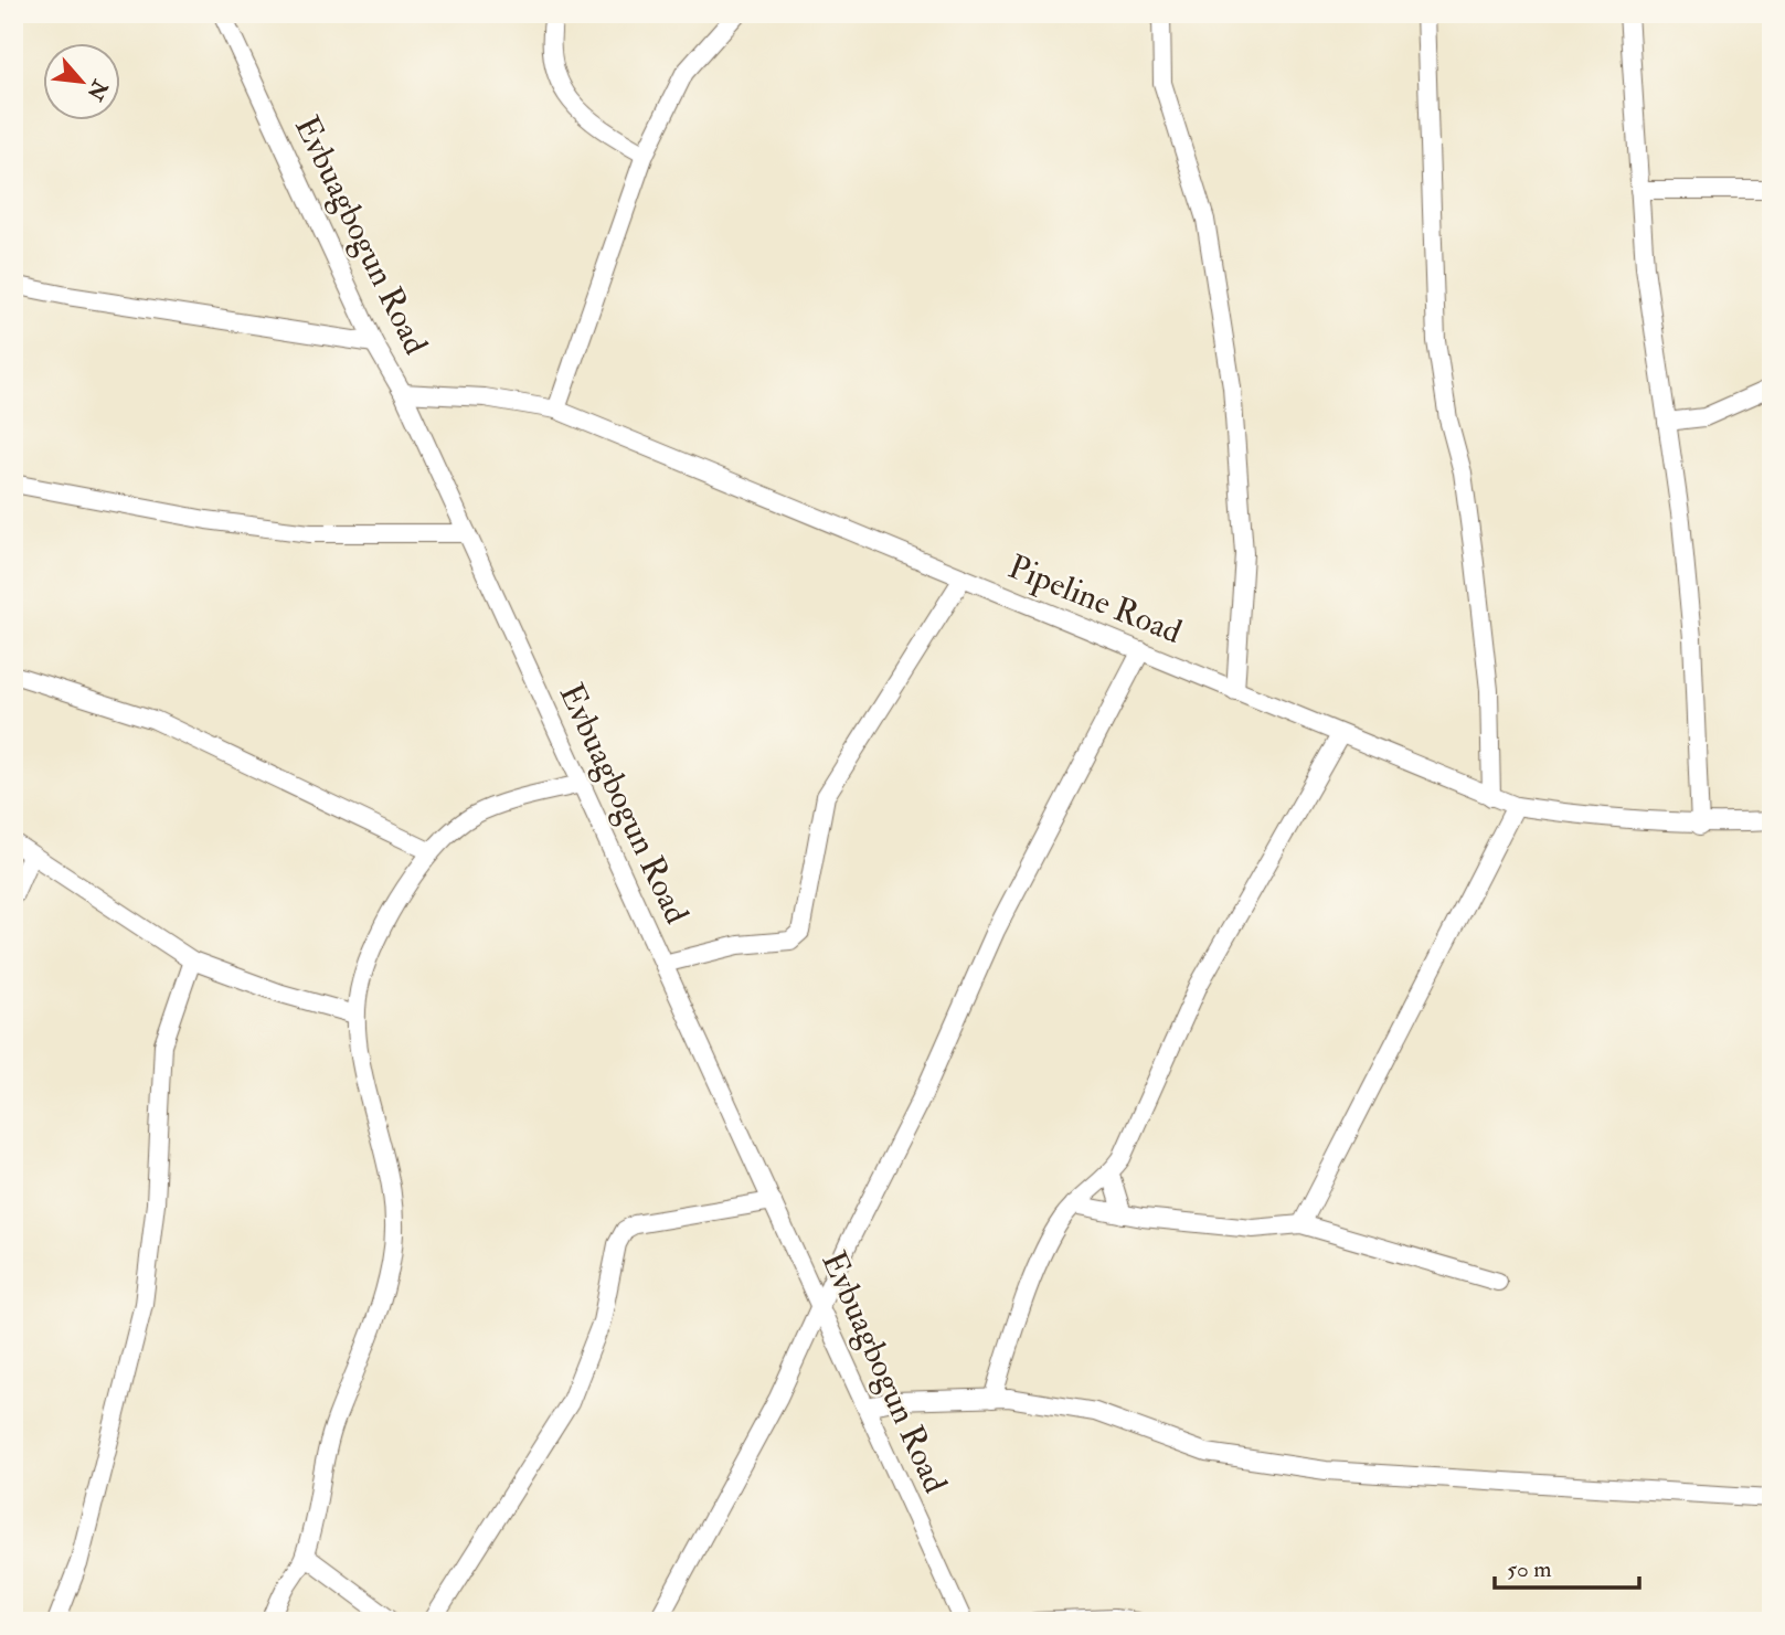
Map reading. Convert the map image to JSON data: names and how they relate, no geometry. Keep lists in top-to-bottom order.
{
  "streets": {
    "street": ["Evbuagbogun Road", "Pipeline Road"]
  },
  "crossings": [
    ["Evbuagbogun Road", "Pipeline Road"]
  ],
  "scale_bar": "50 m",
  "north": "bottom right"
}
